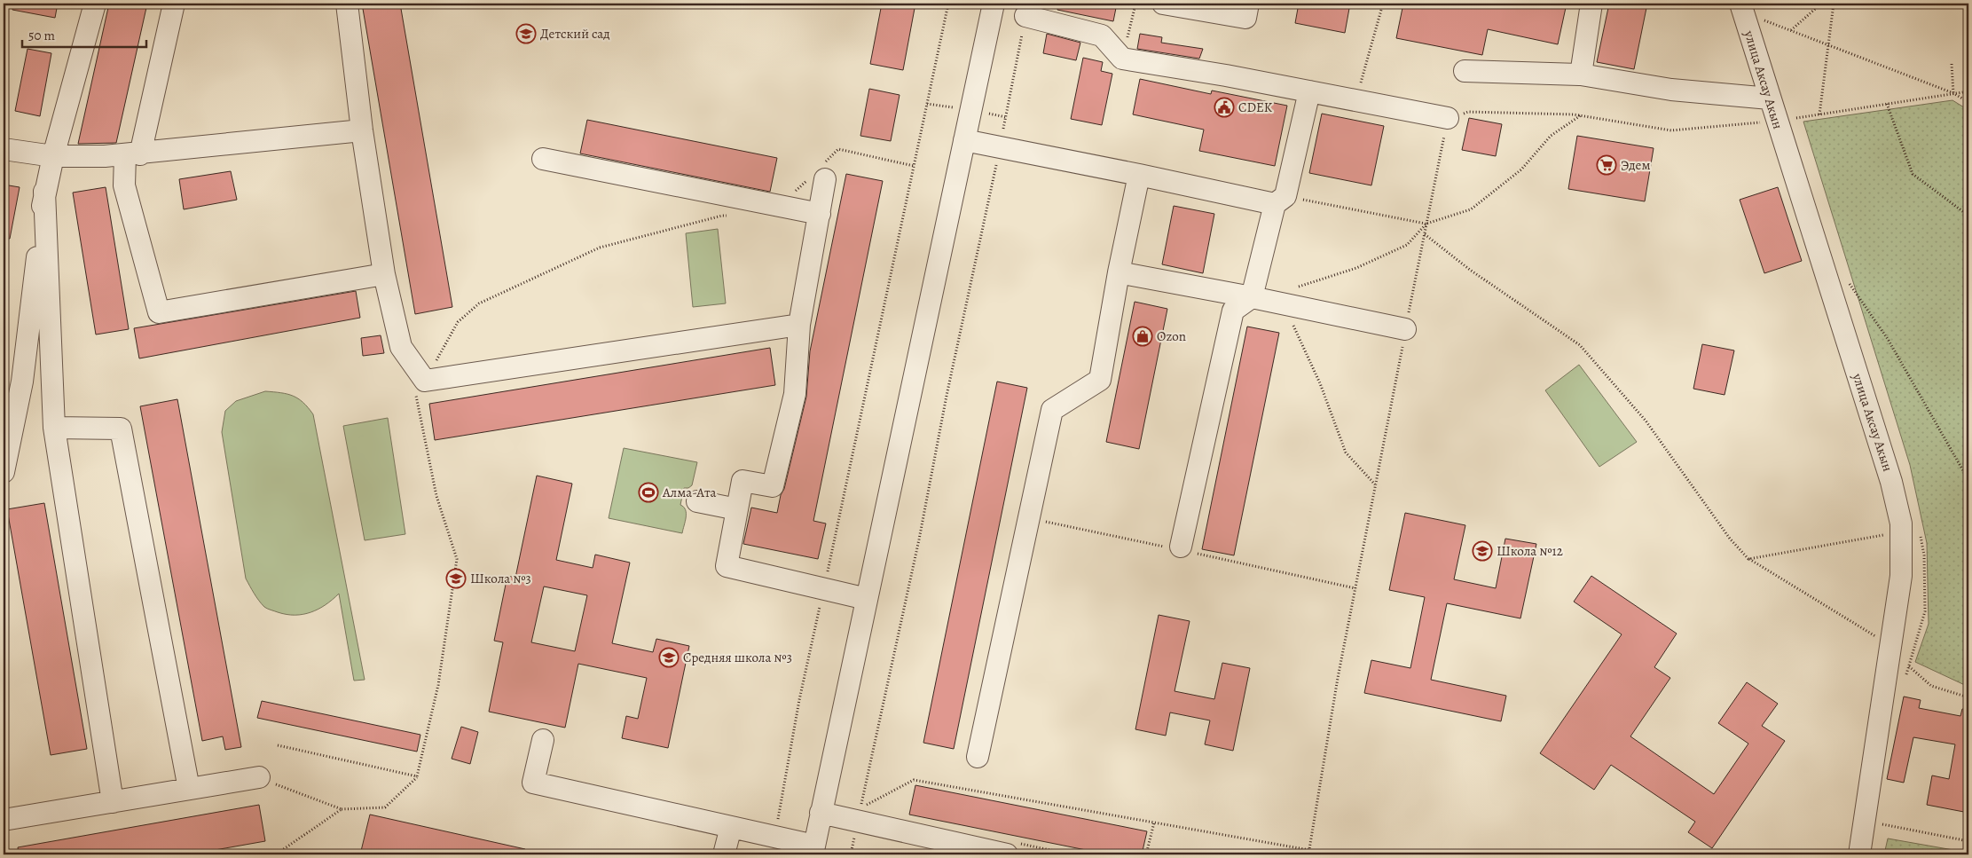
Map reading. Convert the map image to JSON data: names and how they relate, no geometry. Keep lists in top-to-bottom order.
{
  "streets": {
    "street": ["улица Аксау Акын"]
  },
  "places": {
    "school or university": [
      "Детский сад",
      "Школа №12",
      "Школа №3",
      "Средняя школа №3"
    ],
    "public building": ["CDEK"],
    "supermarket": ["Эдем"],
    "shop": ["Ozon"],
    "sports": ["Алма-Ата"]
  },
  "scale_bar": "50 m"
}
